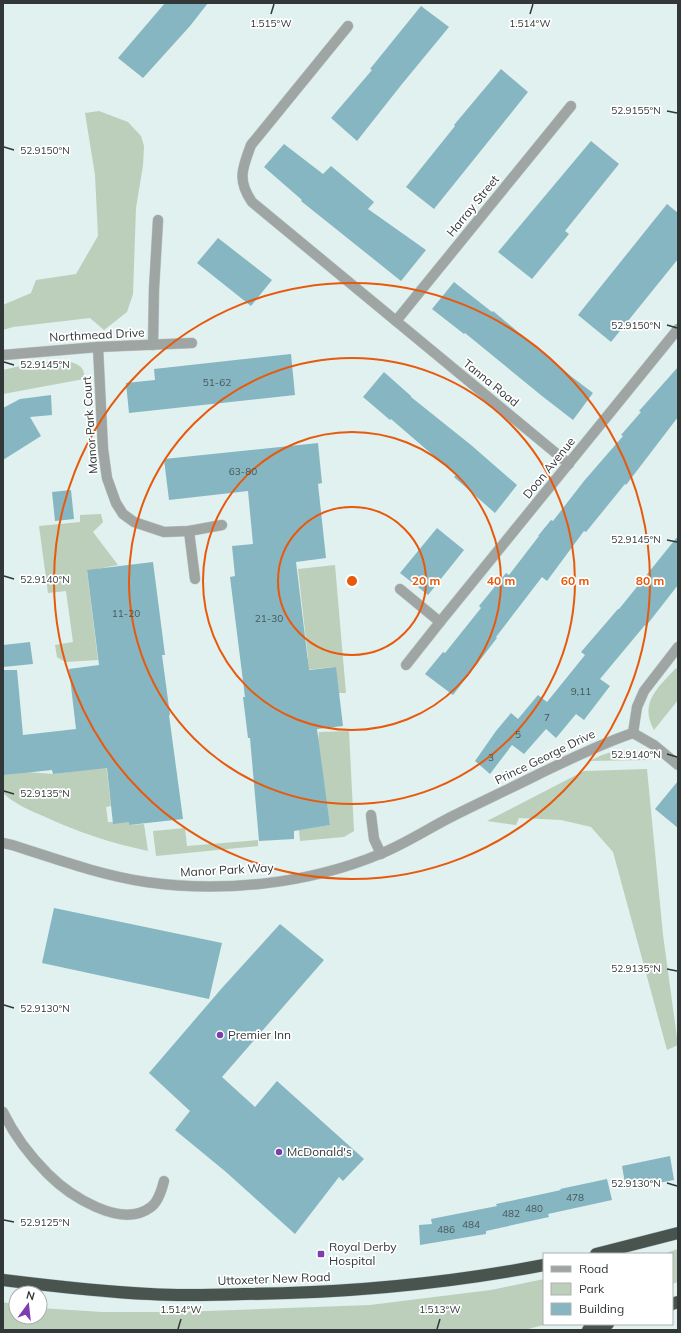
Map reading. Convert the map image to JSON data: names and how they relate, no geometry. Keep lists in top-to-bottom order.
{
  "streets": {
    "highway": ["Uttoxeter New Road"],
    "street": [
      "Harray Street",
      "Northmead Drive",
      "Tanna Road",
      "Manor Park Court",
      "Doon Avenue",
      "Prince George Drive",
      "Manor Park Way"
    ]
  },
  "crossings": [
    ["Harray Street", "Tanna Road"],
    ["Northmead Drive", "Manor Park Court"],
    ["Tanna Road", "Doon Avenue"],
    ["Prince George Drive", "Manor Park Way"]
  ],
  "places": {
    "other": ["Premier Inn", "McDonald's"],
    "transit": ["Royal Derby Hospital"]
  },
  "house_numbers": [
    "51-62",
    "63-80",
    "11-20",
    "21-30",
    "9,11",
    "7",
    "5",
    "3",
    "478",
    "480",
    "482",
    "484",
    "486"
  ],
  "legend": ["Road", "Park", "Building"],
  "north": "top",
  "coordinates": [
    "1.515°W",
    "1.514°W",
    "52.9155°N",
    "52.9150°N",
    "52.9145°N",
    "52.9140°N",
    "52.9135°N",
    "52.9130°N",
    "52.9125°N",
    "1.513°W"
  ],
  "rings": [
    "20 m",
    "40 m",
    "60 m",
    "80 m"
  ]
}
